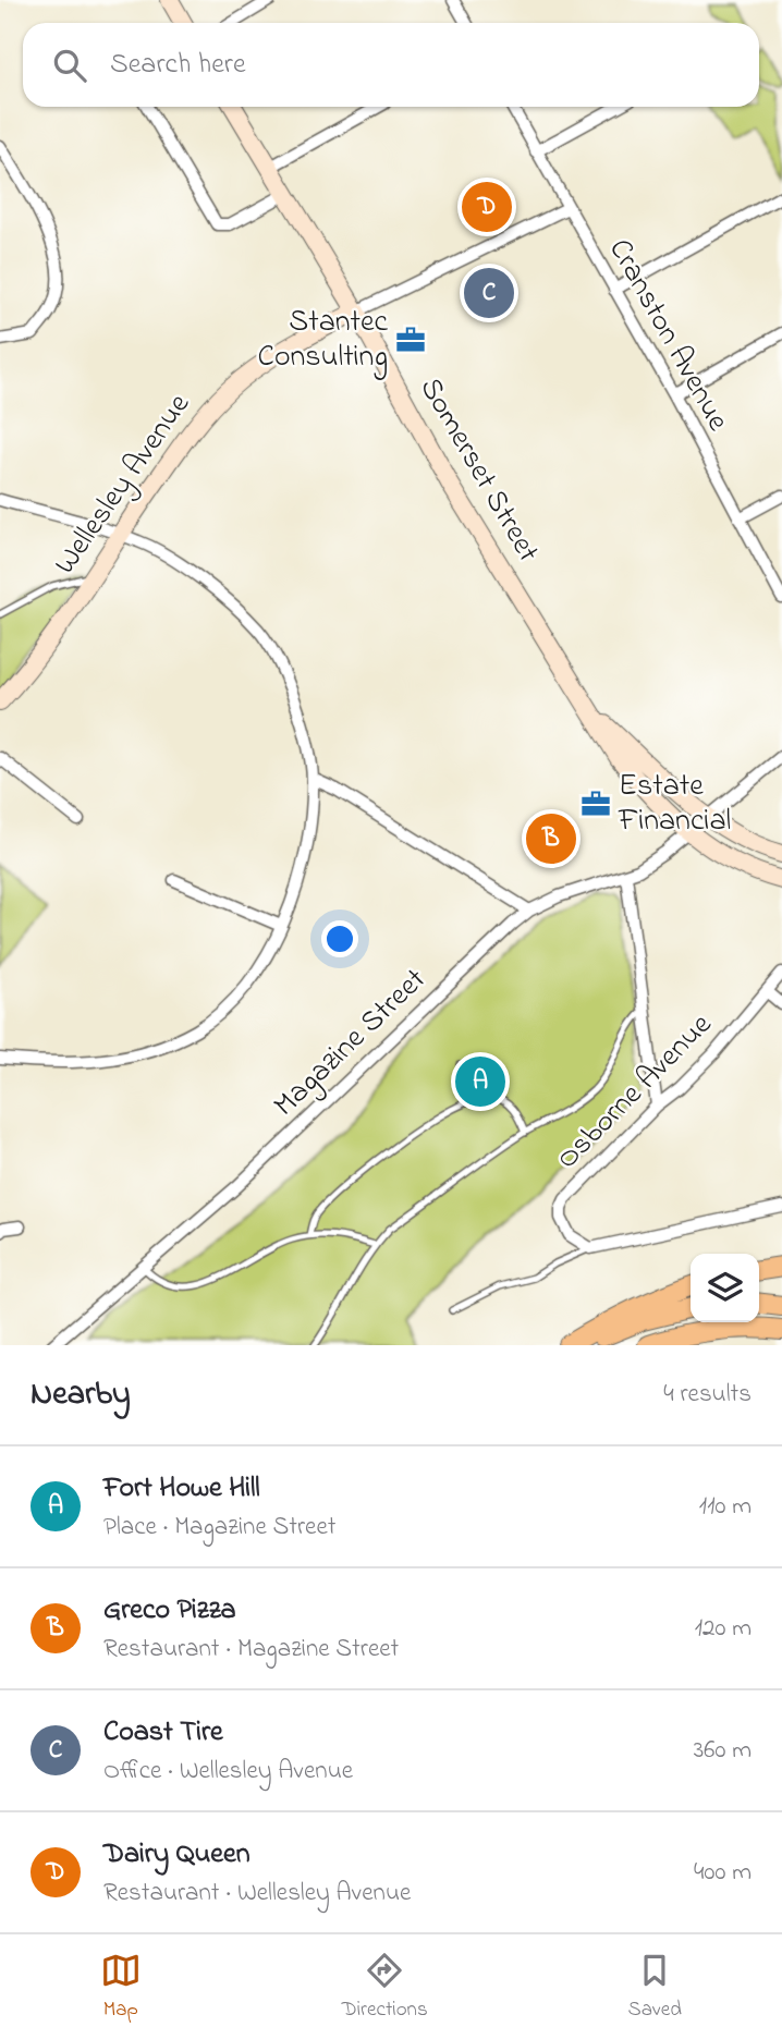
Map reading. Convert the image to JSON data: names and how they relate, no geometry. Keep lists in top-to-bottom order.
{
  "streets": {
    "main road": ["Somerset Street", "Wellesley Avenue"],
    "street": ["Cranston Avenue", "Magazine Street", "Osborne Avenue"]
  },
  "crossings": [
    ["Cranston Avenue", "Wellesley Avenue"],
    ["Somerset Street", "Wellesley Avenue"],
    ["Somerset Street", "Magazine Street"]
  ],
  "places": {
    "office": ["Stantec Consulting", "Estate Financial"]
  },
  "page": {
    "search": "Search here",
    "pins": [
      "D",
      "C",
      "B",
      "A"
    ],
    "heading": ["Nearby", "4 results"],
    "list": [
      {
        "mark": "A",
        "name": "Fort Howe Hill",
        "note": "Place · Magazine Street",
        "value": "110 m"
      },
      {
        "mark": "B",
        "name": "Greco Pizza",
        "note": "Restaurant · Magazine Street",
        "value": "120 m"
      },
      {
        "mark": "C",
        "name": "Coast Tire",
        "note": "Office · Wellesley Avenue",
        "value": "360 m"
      },
      {
        "mark": "D",
        "name": "Dairy Queen",
        "note": "Restaurant · Wellesley Avenue",
        "value": "400 m"
      }
    ],
    "nav": ["Map", "Directions", "Saved"]
  }
}
